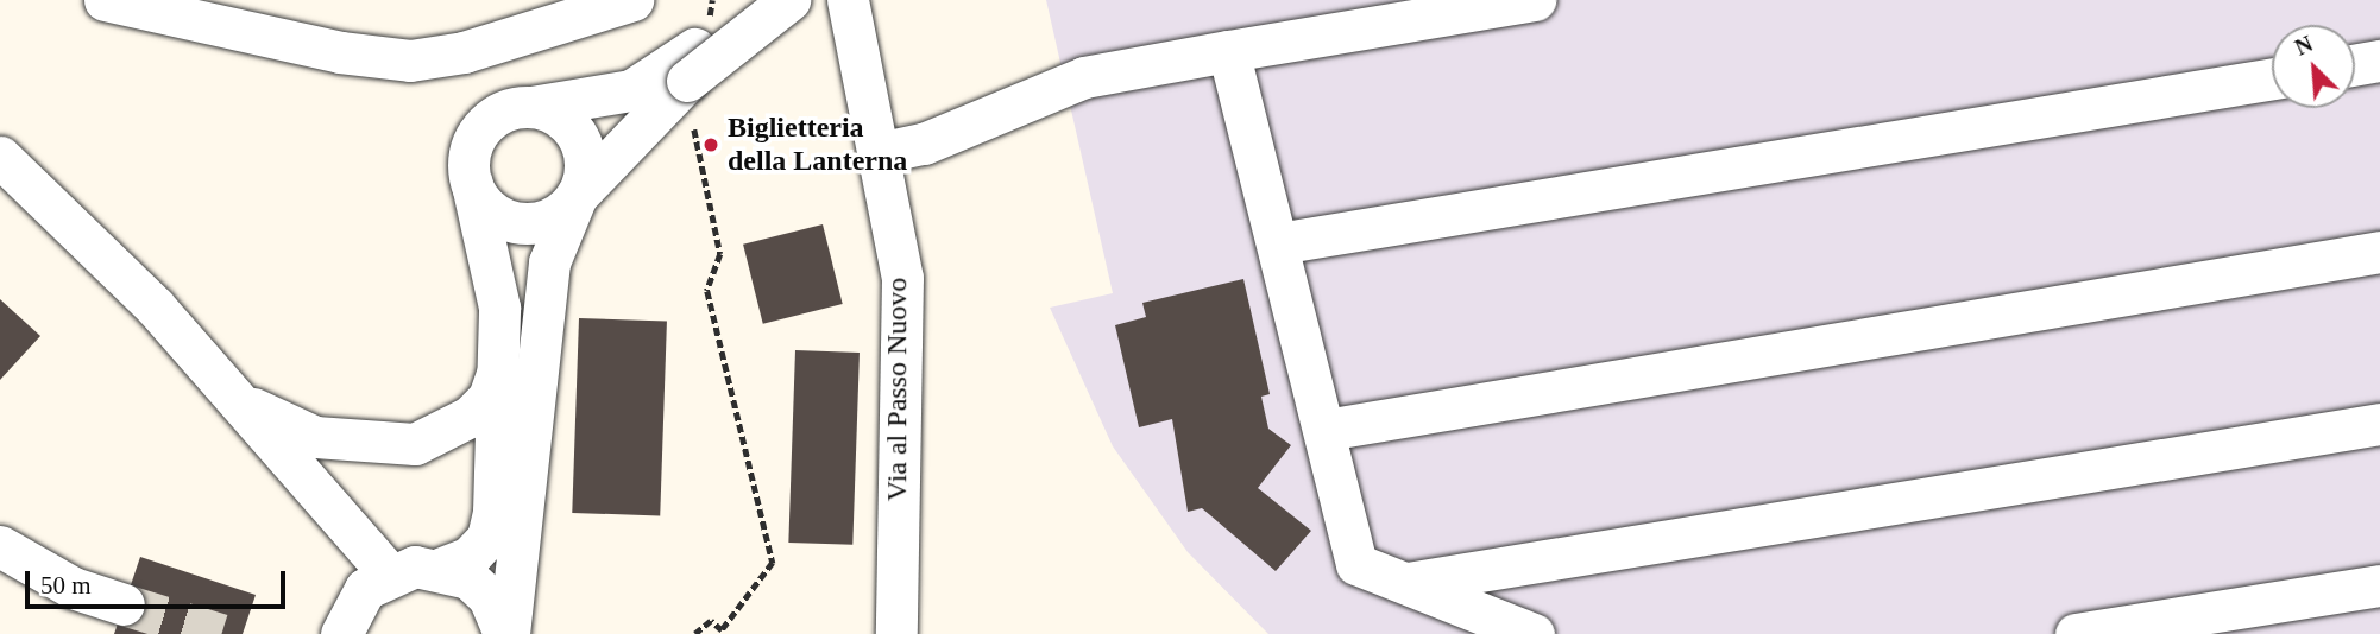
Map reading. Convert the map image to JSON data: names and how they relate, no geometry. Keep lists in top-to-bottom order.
{
  "streets": {
    "street": ["Via al Passo Nuovo"]
  },
  "places": ["Biglietteria della Lanterna"],
  "scale_bar": "50 m",
  "north": "top left"
}
